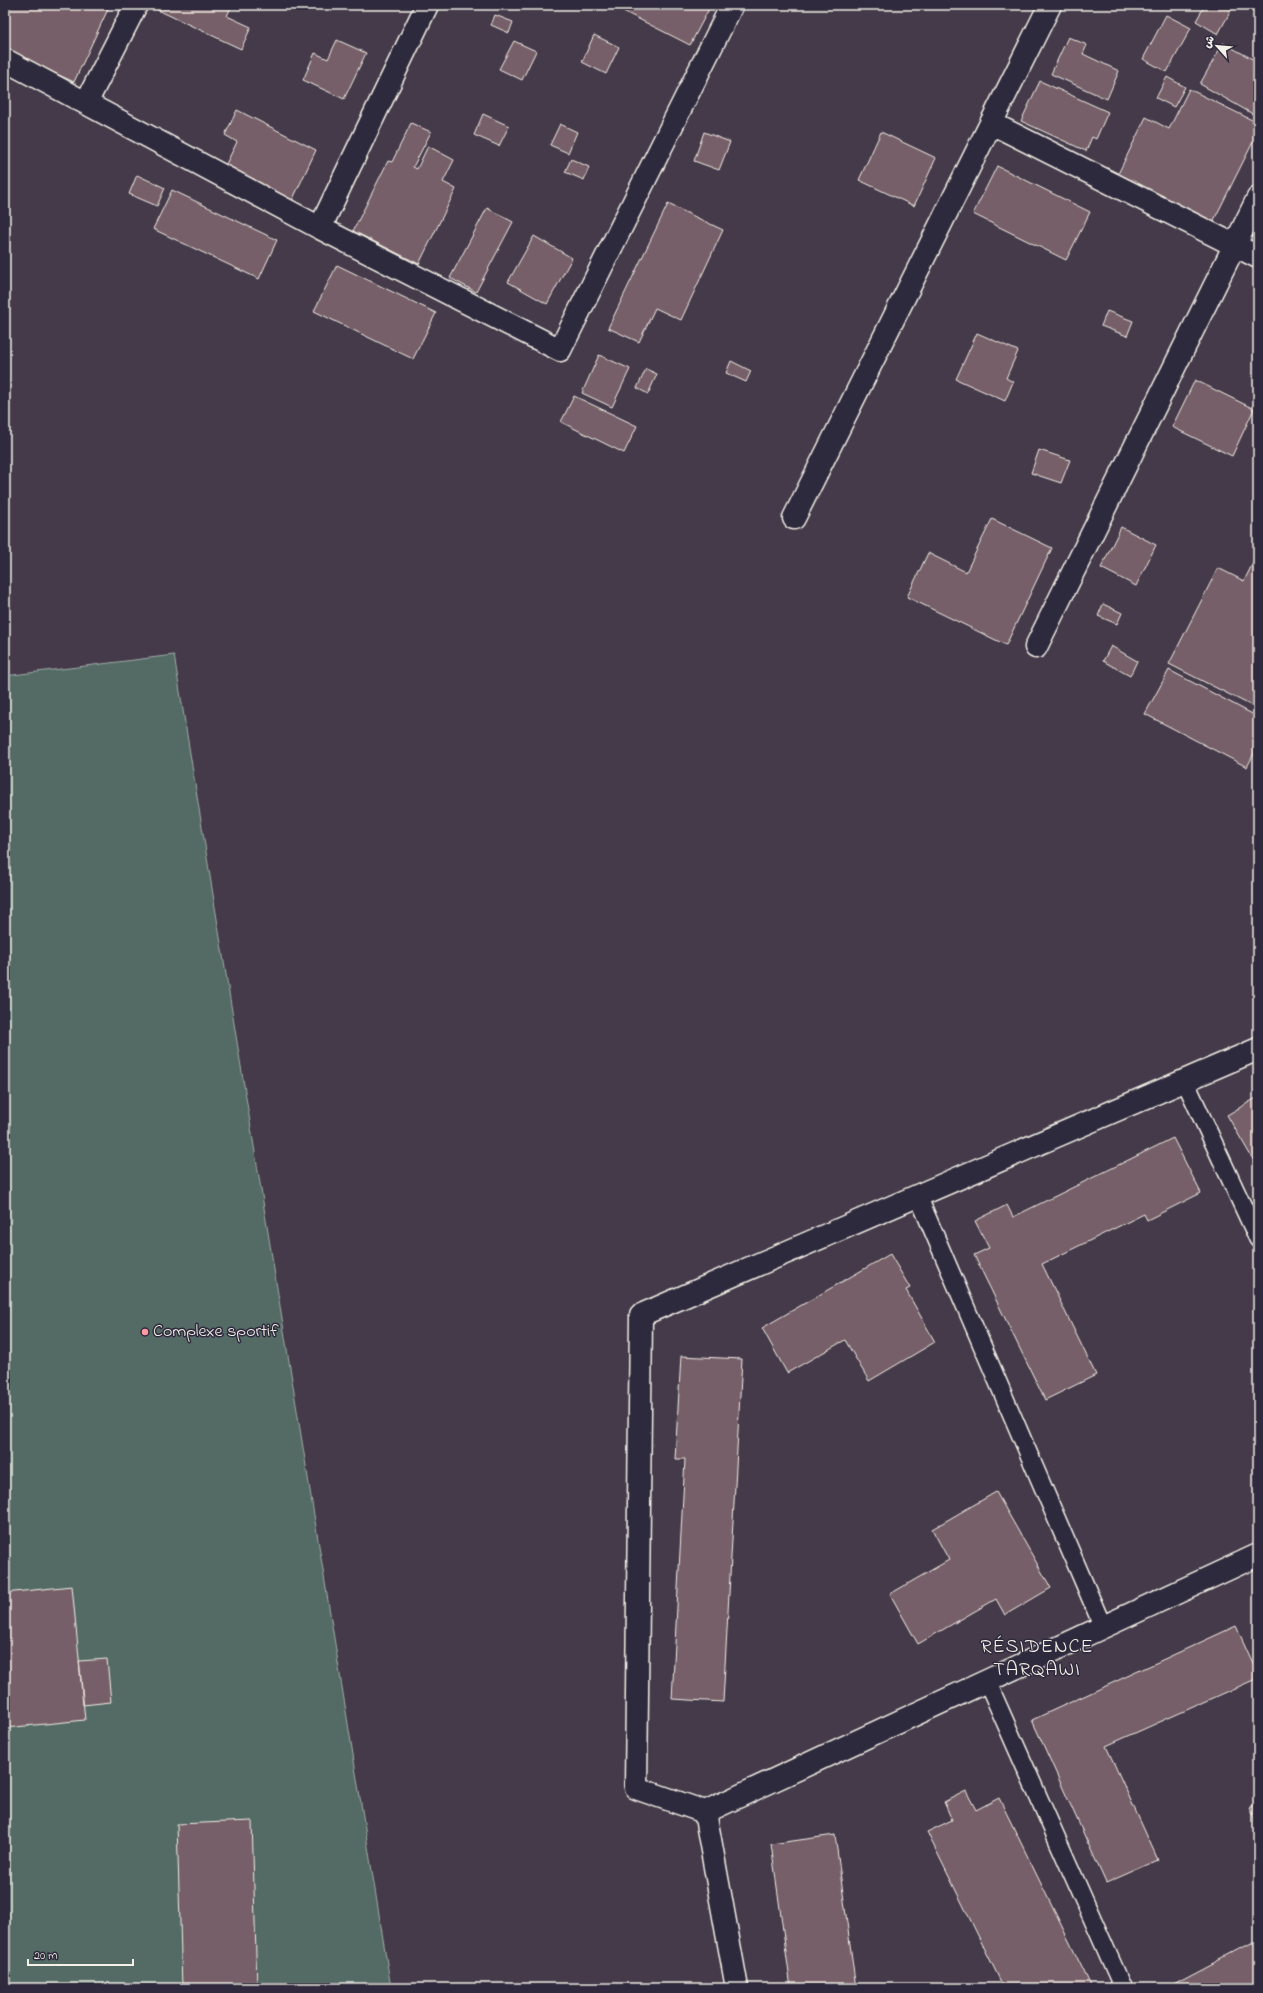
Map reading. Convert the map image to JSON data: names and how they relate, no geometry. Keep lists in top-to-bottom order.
{
  "districts": ["RÉSIDENCE TARQAWI"],
  "places": ["Complexe sportif"],
  "scale_bar": "20 m",
  "north": "top left"
}
